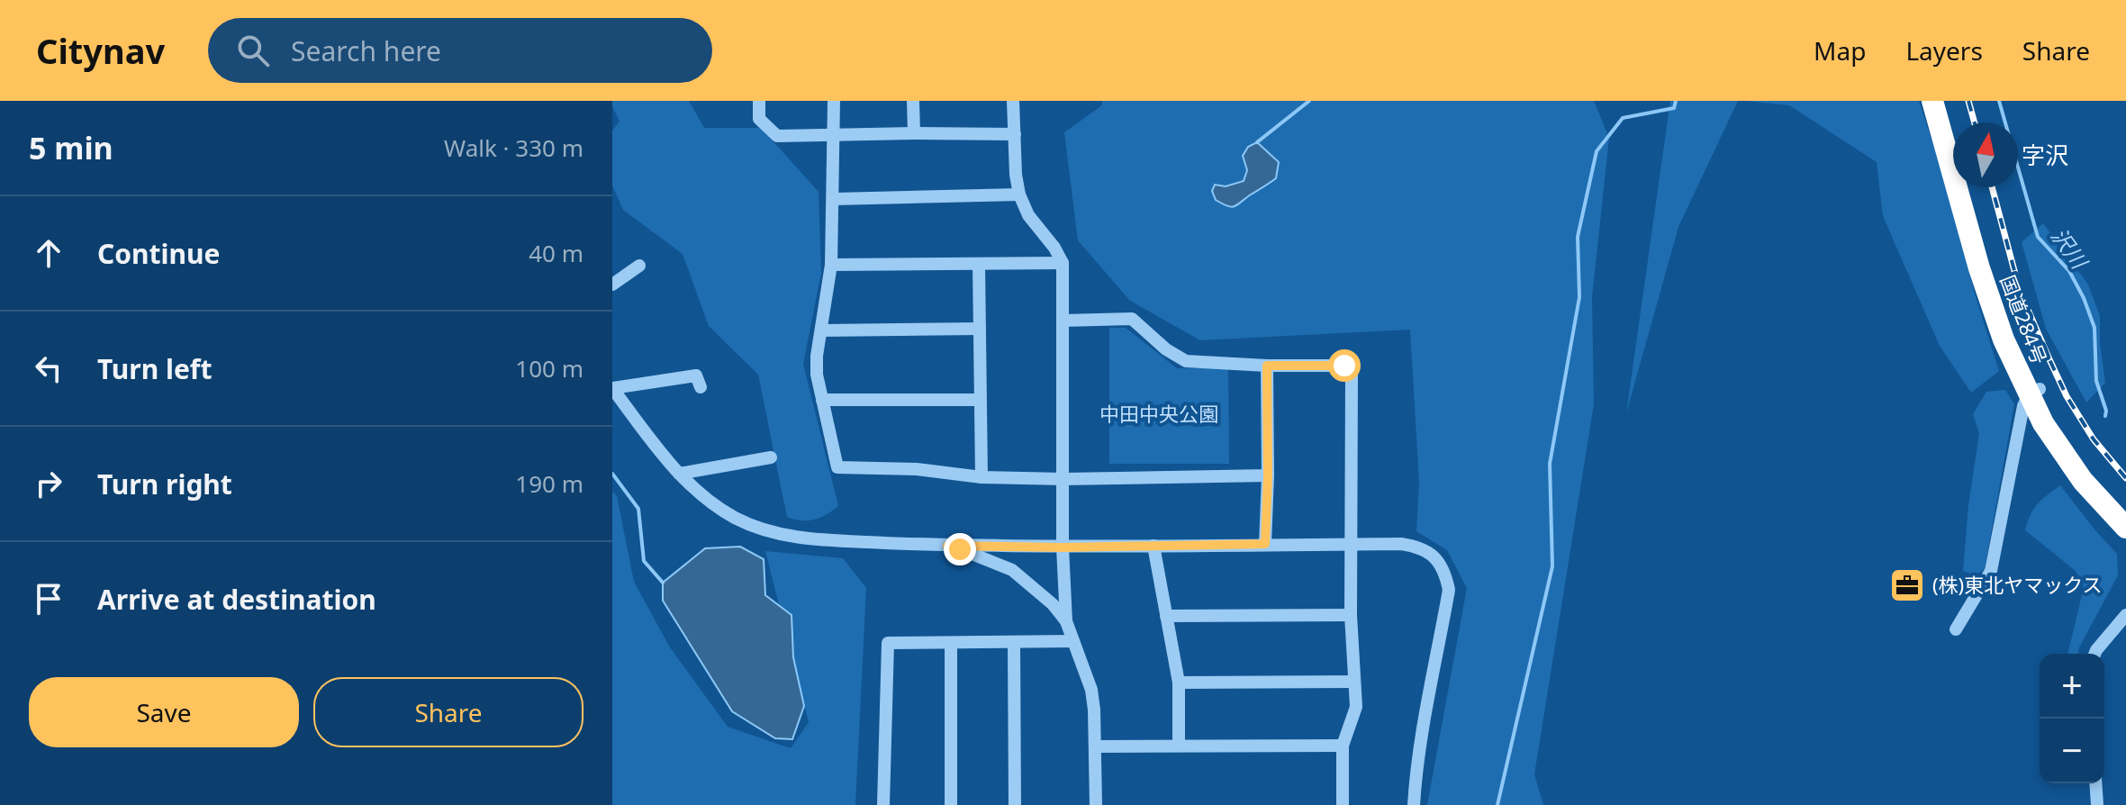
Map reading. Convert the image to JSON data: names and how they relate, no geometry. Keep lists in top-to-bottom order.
{
  "streets": {
    "highway": ["国道284号"]
  },
  "districts": ["字沢"],
  "water": ["沢川"],
  "parks": ["中田中央公園"],
  "places": {
    "office": ["(株)東北ヤマックス"]
  },
  "north": "top",
  "page": {
    "header": "Citynav",
    "search": "Search here",
    "nav": ["Map", "Layers", "Share"],
    "heading": ["5 min", "Walk · 330 m"],
    "list": [
      ["Continue", "40 m"],
      ["Turn left", "100 m"],
      ["Turn right", "190 m"],
      "Arrive at destination"
    ],
    "map_buttons": ["+", "−"],
    "buttons": ["Save", "Share"]
  }
}
